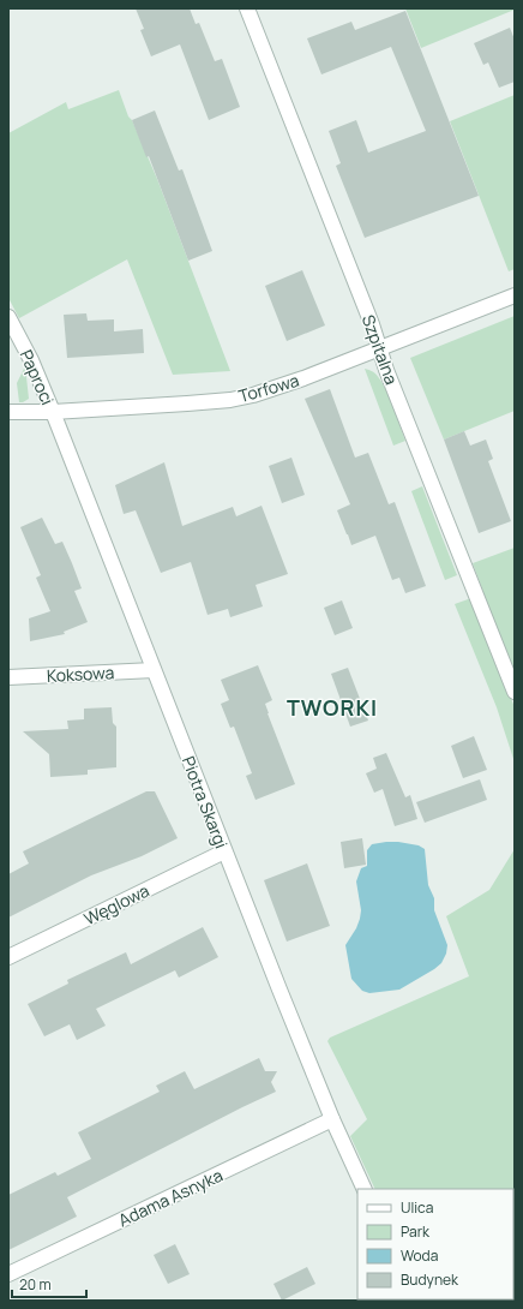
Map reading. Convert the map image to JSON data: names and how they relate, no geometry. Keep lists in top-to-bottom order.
{
  "streets": {
    "street": [
      "Szpitalna",
      "Paproci",
      "Torfowa",
      "Koksowa",
      "Piotra Skargi",
      "Węglowa",
      "Adama Asnyka"
    ]
  },
  "crossings": [
    ["Szpitalna", "Torfowa"],
    ["Paproci", "Torfowa"],
    ["Paproci", "Piotra Skargi"],
    ["Torfowa", "Piotra Skargi"],
    ["Koksowa", "Piotra Skargi"],
    ["Piotra Skargi", "Węglowa"],
    ["Piotra Skargi", "Adama Asnyka"]
  ],
  "districts": ["TWORKI"],
  "legend": [
    "Ulica",
    "Park",
    "Woda",
    "Budynek"
  ],
  "scale_bar": "20 m"
}
